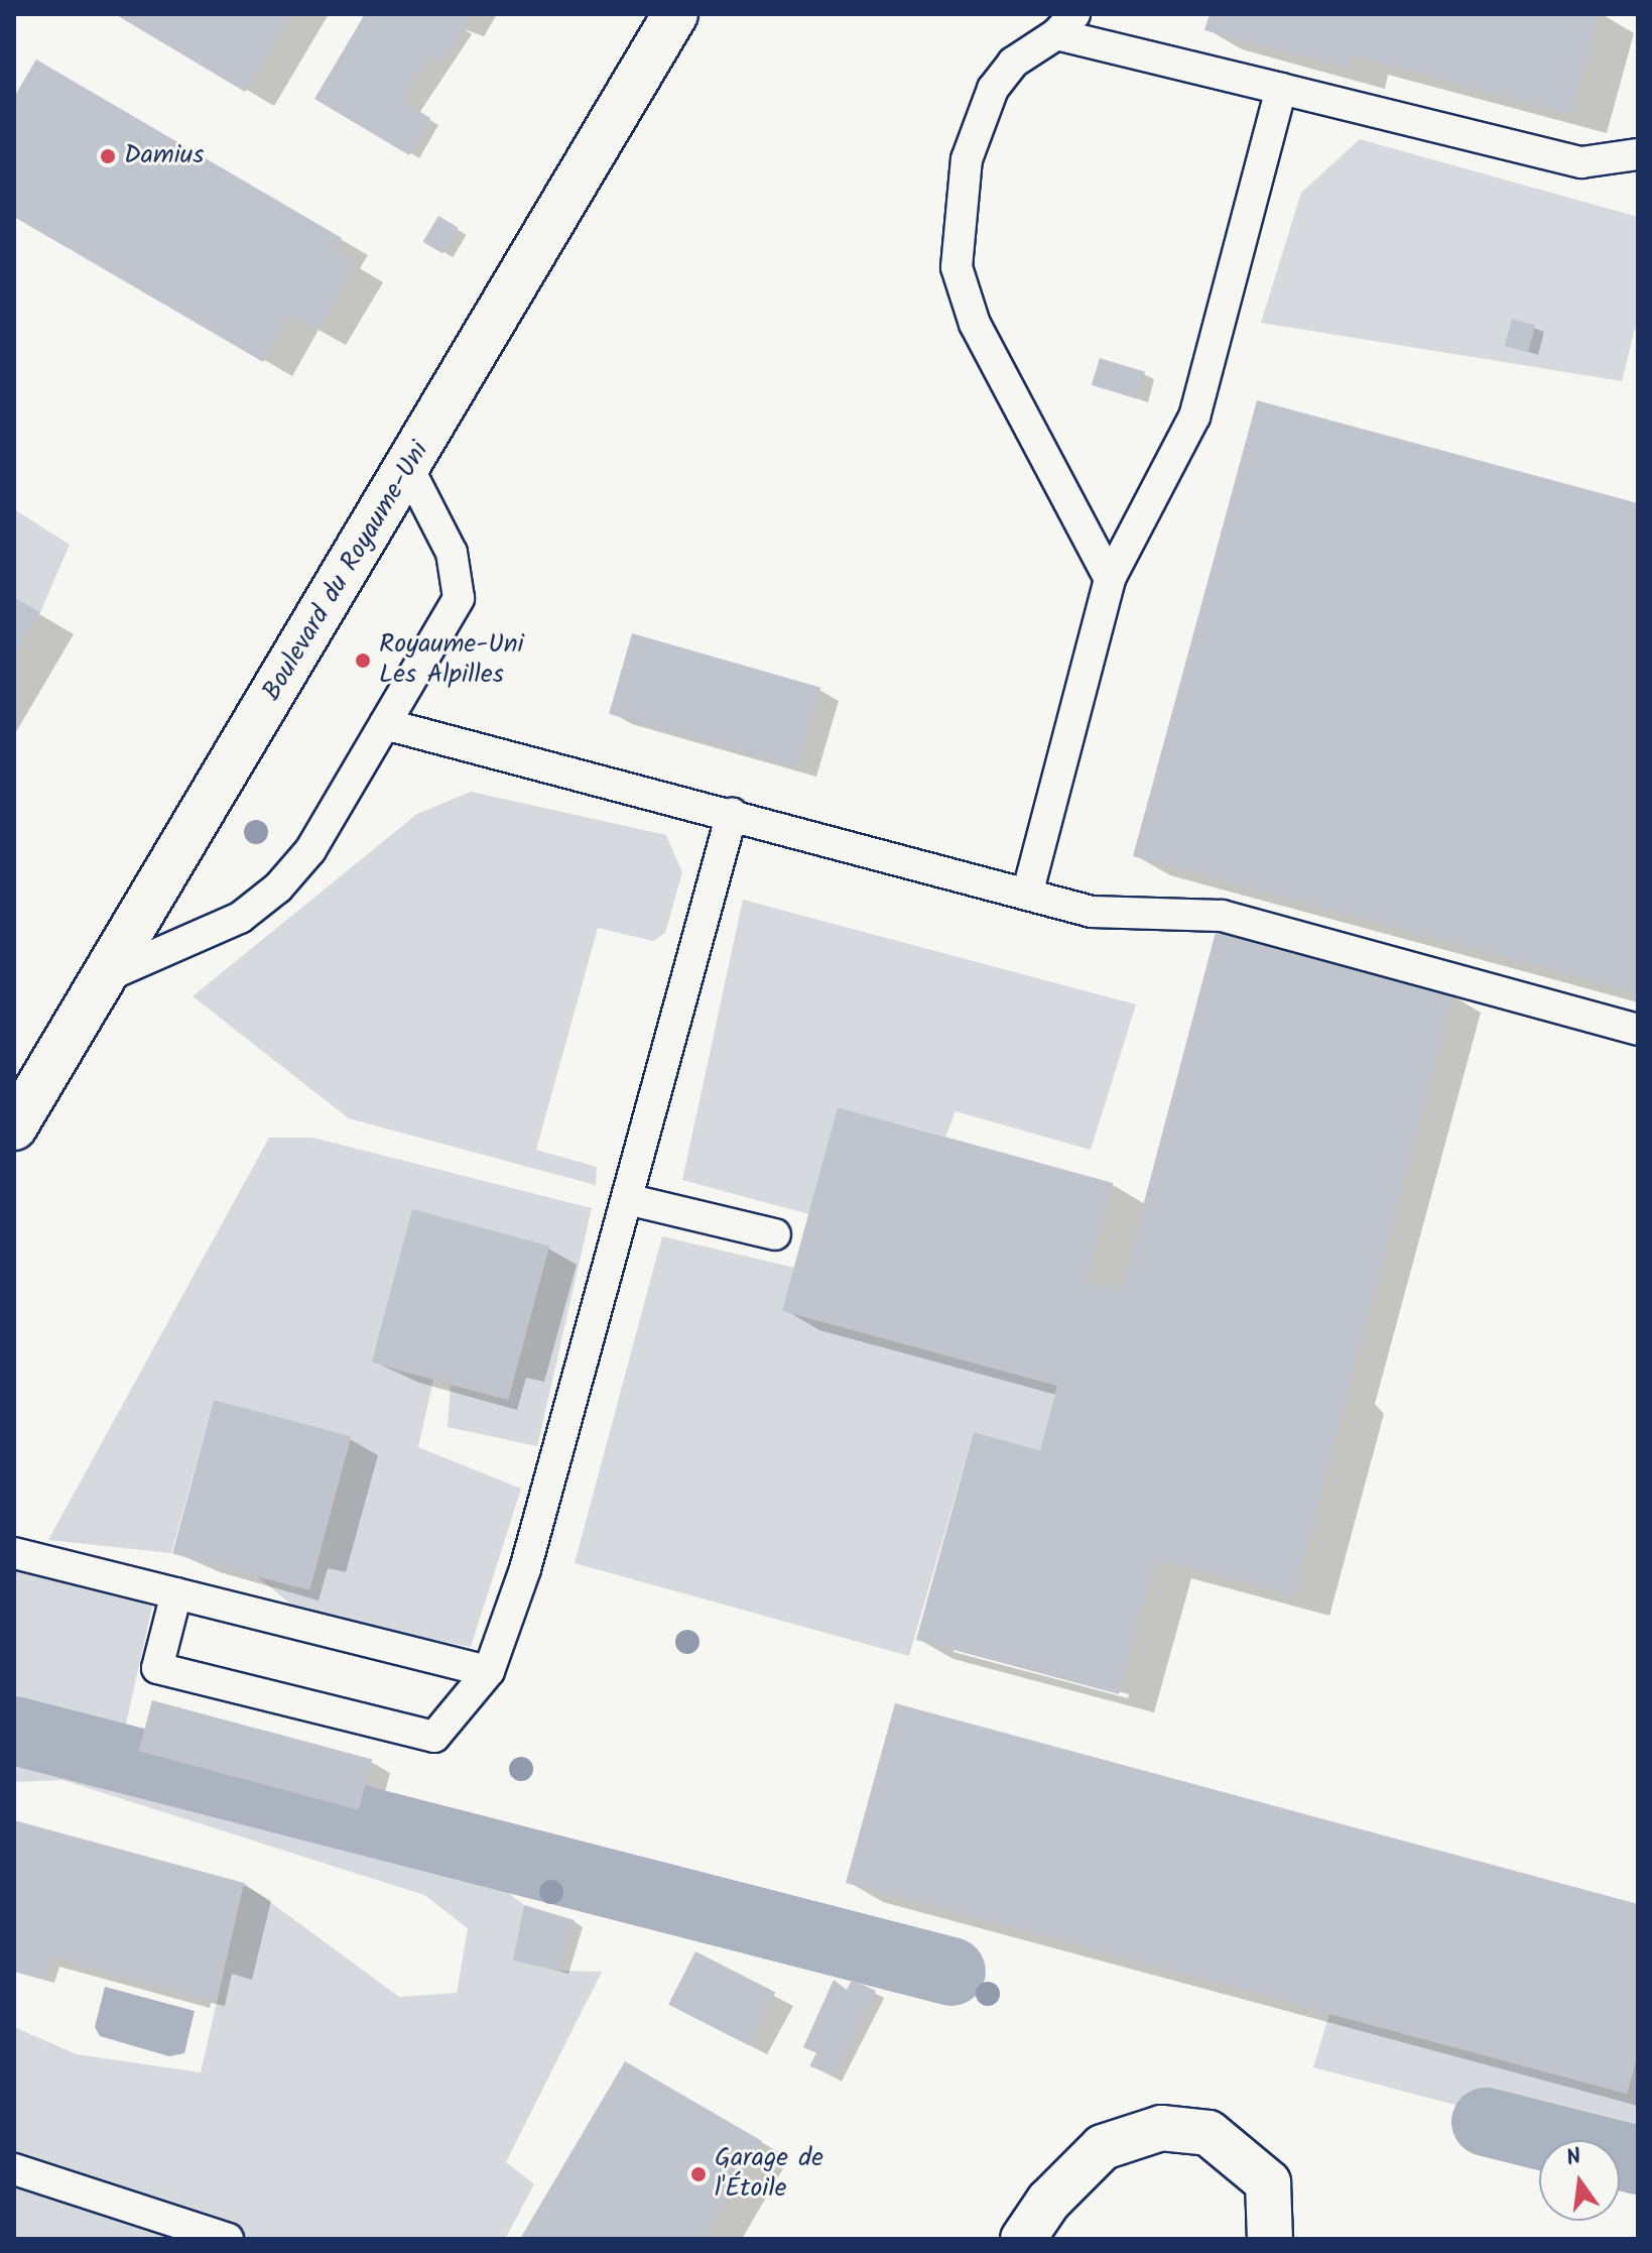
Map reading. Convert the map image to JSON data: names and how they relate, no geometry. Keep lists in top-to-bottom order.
{
  "streets": {
    "street": ["Boulevard du Royaume-Uni"]
  },
  "places": ["Damius", "Royaume-Uni Les Alpilles", "Garage de l'Étoile"],
  "north": "top"
}
